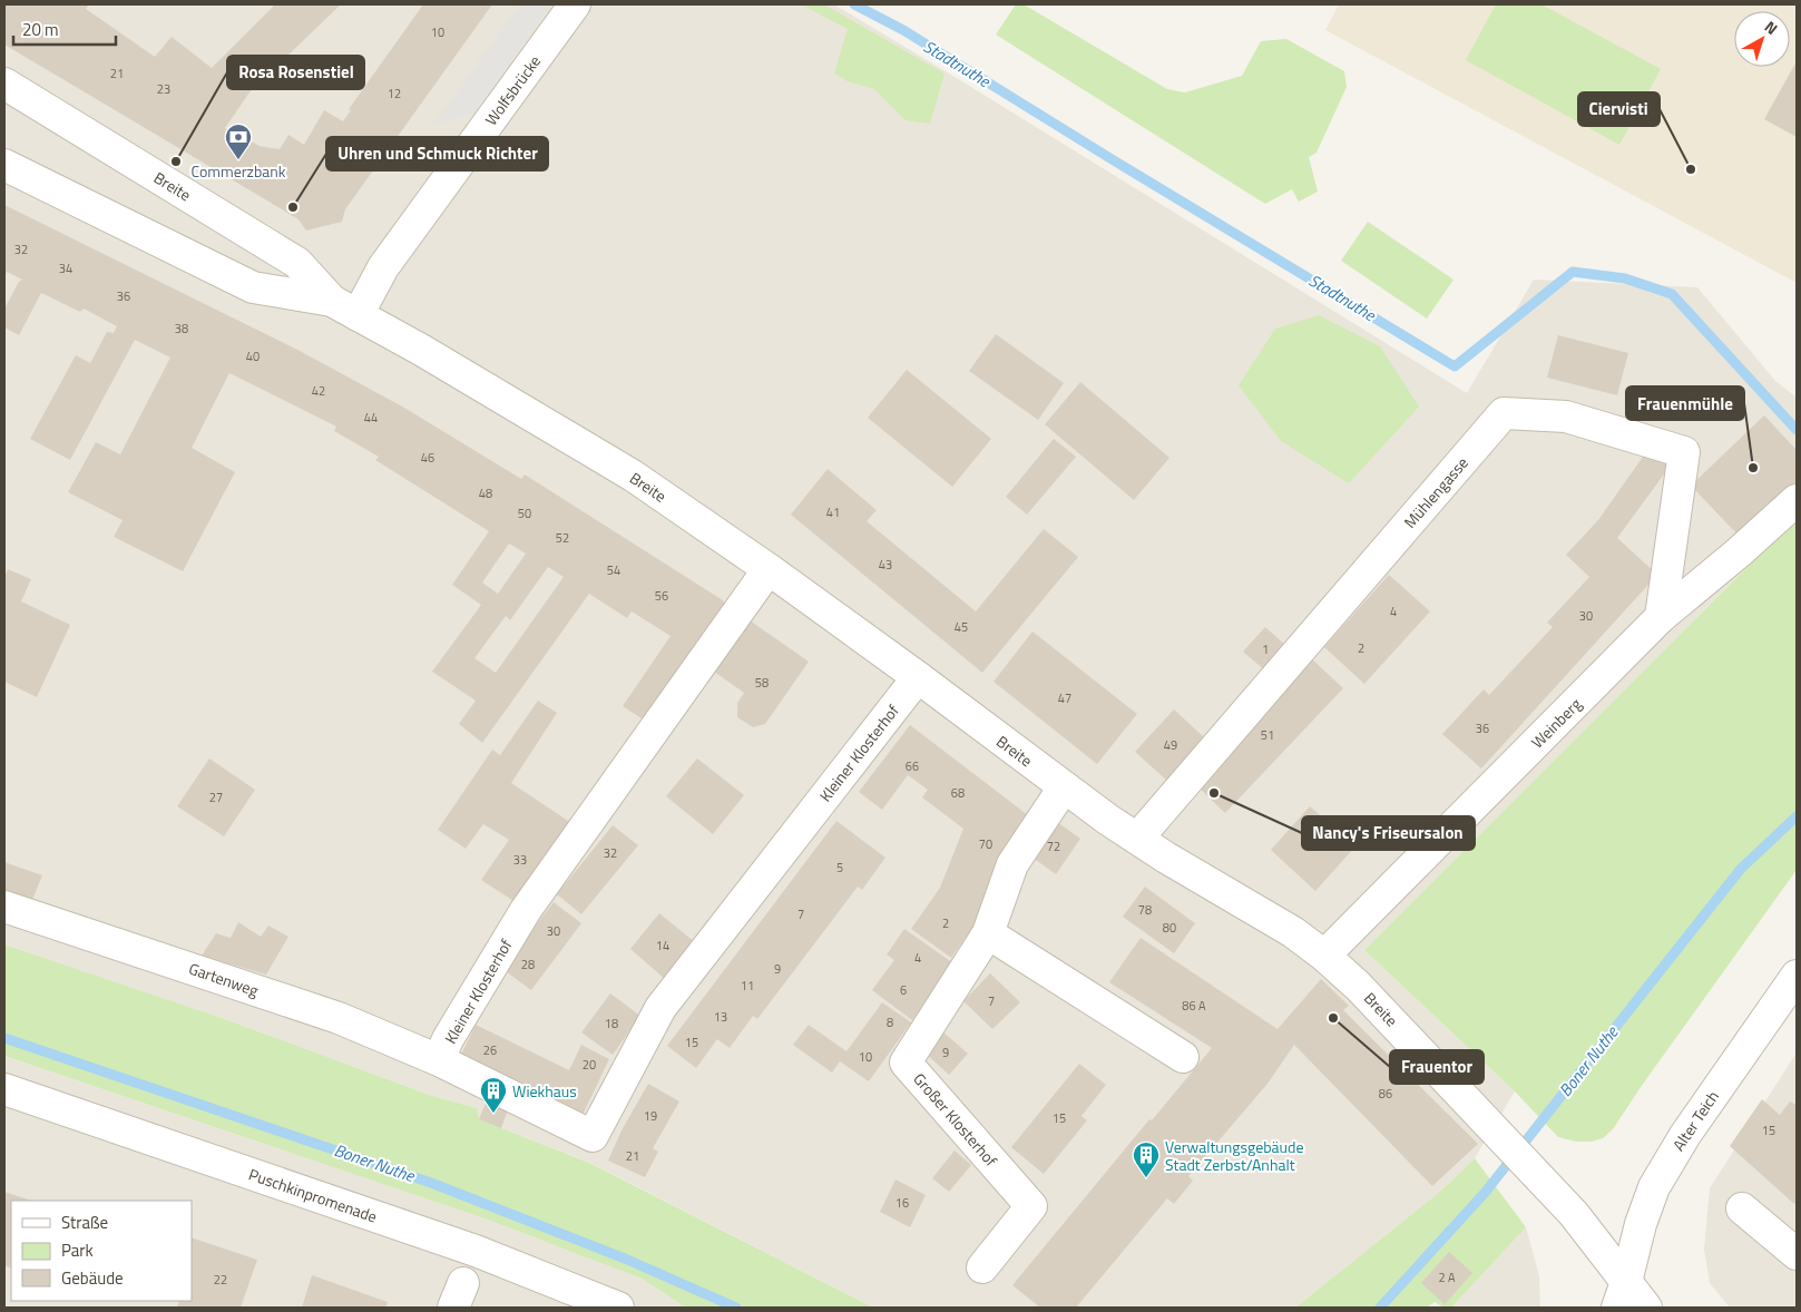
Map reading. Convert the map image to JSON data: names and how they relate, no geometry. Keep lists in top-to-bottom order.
{
  "streets": {
    "street": [
      "Wolfsbrücke",
      "Breite",
      "Mühlengasse",
      "Weinberg",
      "Kleiner Klosterhof",
      "Gartenweg",
      "Großer Klosterhof",
      "Alter Teich",
      "Puschkinpromenade"
    ]
  },
  "crossings": [
    ["Wolfsbrücke", "Breite"],
    ["Breite", "Mühlengasse"],
    ["Breite", "Weinberg"],
    ["Breite", "Kleiner Klosterhof"],
    ["Breite", "Großer Klosterhof"],
    ["Breite", "Alter Teich"],
    ["Mühlengasse", "Weinberg"],
    ["Kleiner Klosterhof", "Gartenweg"]
  ],
  "water": ["Stadtnuthe", "Boner Nuthe"],
  "places": {
    "bank": ["Commerzbank"],
    "other": [
      "Rosa Rosenstiel",
      "Ciervisti",
      "Uhren und Schmuck Richter",
      "Frauenmühle",
      "Nancy's Friseursalon",
      "Frauentor"
    ],
    "building": ["Wiekhaus", "Verwaltungsgebäude Stadt Zerbst/Anhalt"]
  },
  "house_numbers": [
    "10",
    "21",
    "23",
    "12",
    "32",
    "34",
    "36",
    "38",
    "40",
    "42",
    "44",
    "46",
    "48",
    "41",
    "50",
    "52",
    "43",
    "54",
    "56",
    "4",
    "30",
    "45",
    "2",
    "1",
    "58",
    "47",
    "36",
    "51",
    "49",
    "66",
    "68",
    "27",
    "70",
    "72",
    "32",
    "33",
    "5",
    "78",
    "7",
    "2",
    "80",
    "30",
    "14",
    "4",
    "28",
    "9",
    "11",
    "6",
    "7",
    "86 A",
    "13",
    "8",
    "18",
    "15",
    "26",
    "9",
    "10",
    "20",
    "86",
    "19",
    "15",
    "15",
    "21",
    "16",
    "2 A",
    "22"
  ],
  "legend": ["Straße", "Park", "Gebäude"],
  "scale_bar": "20 m",
  "north": "top right"
}
